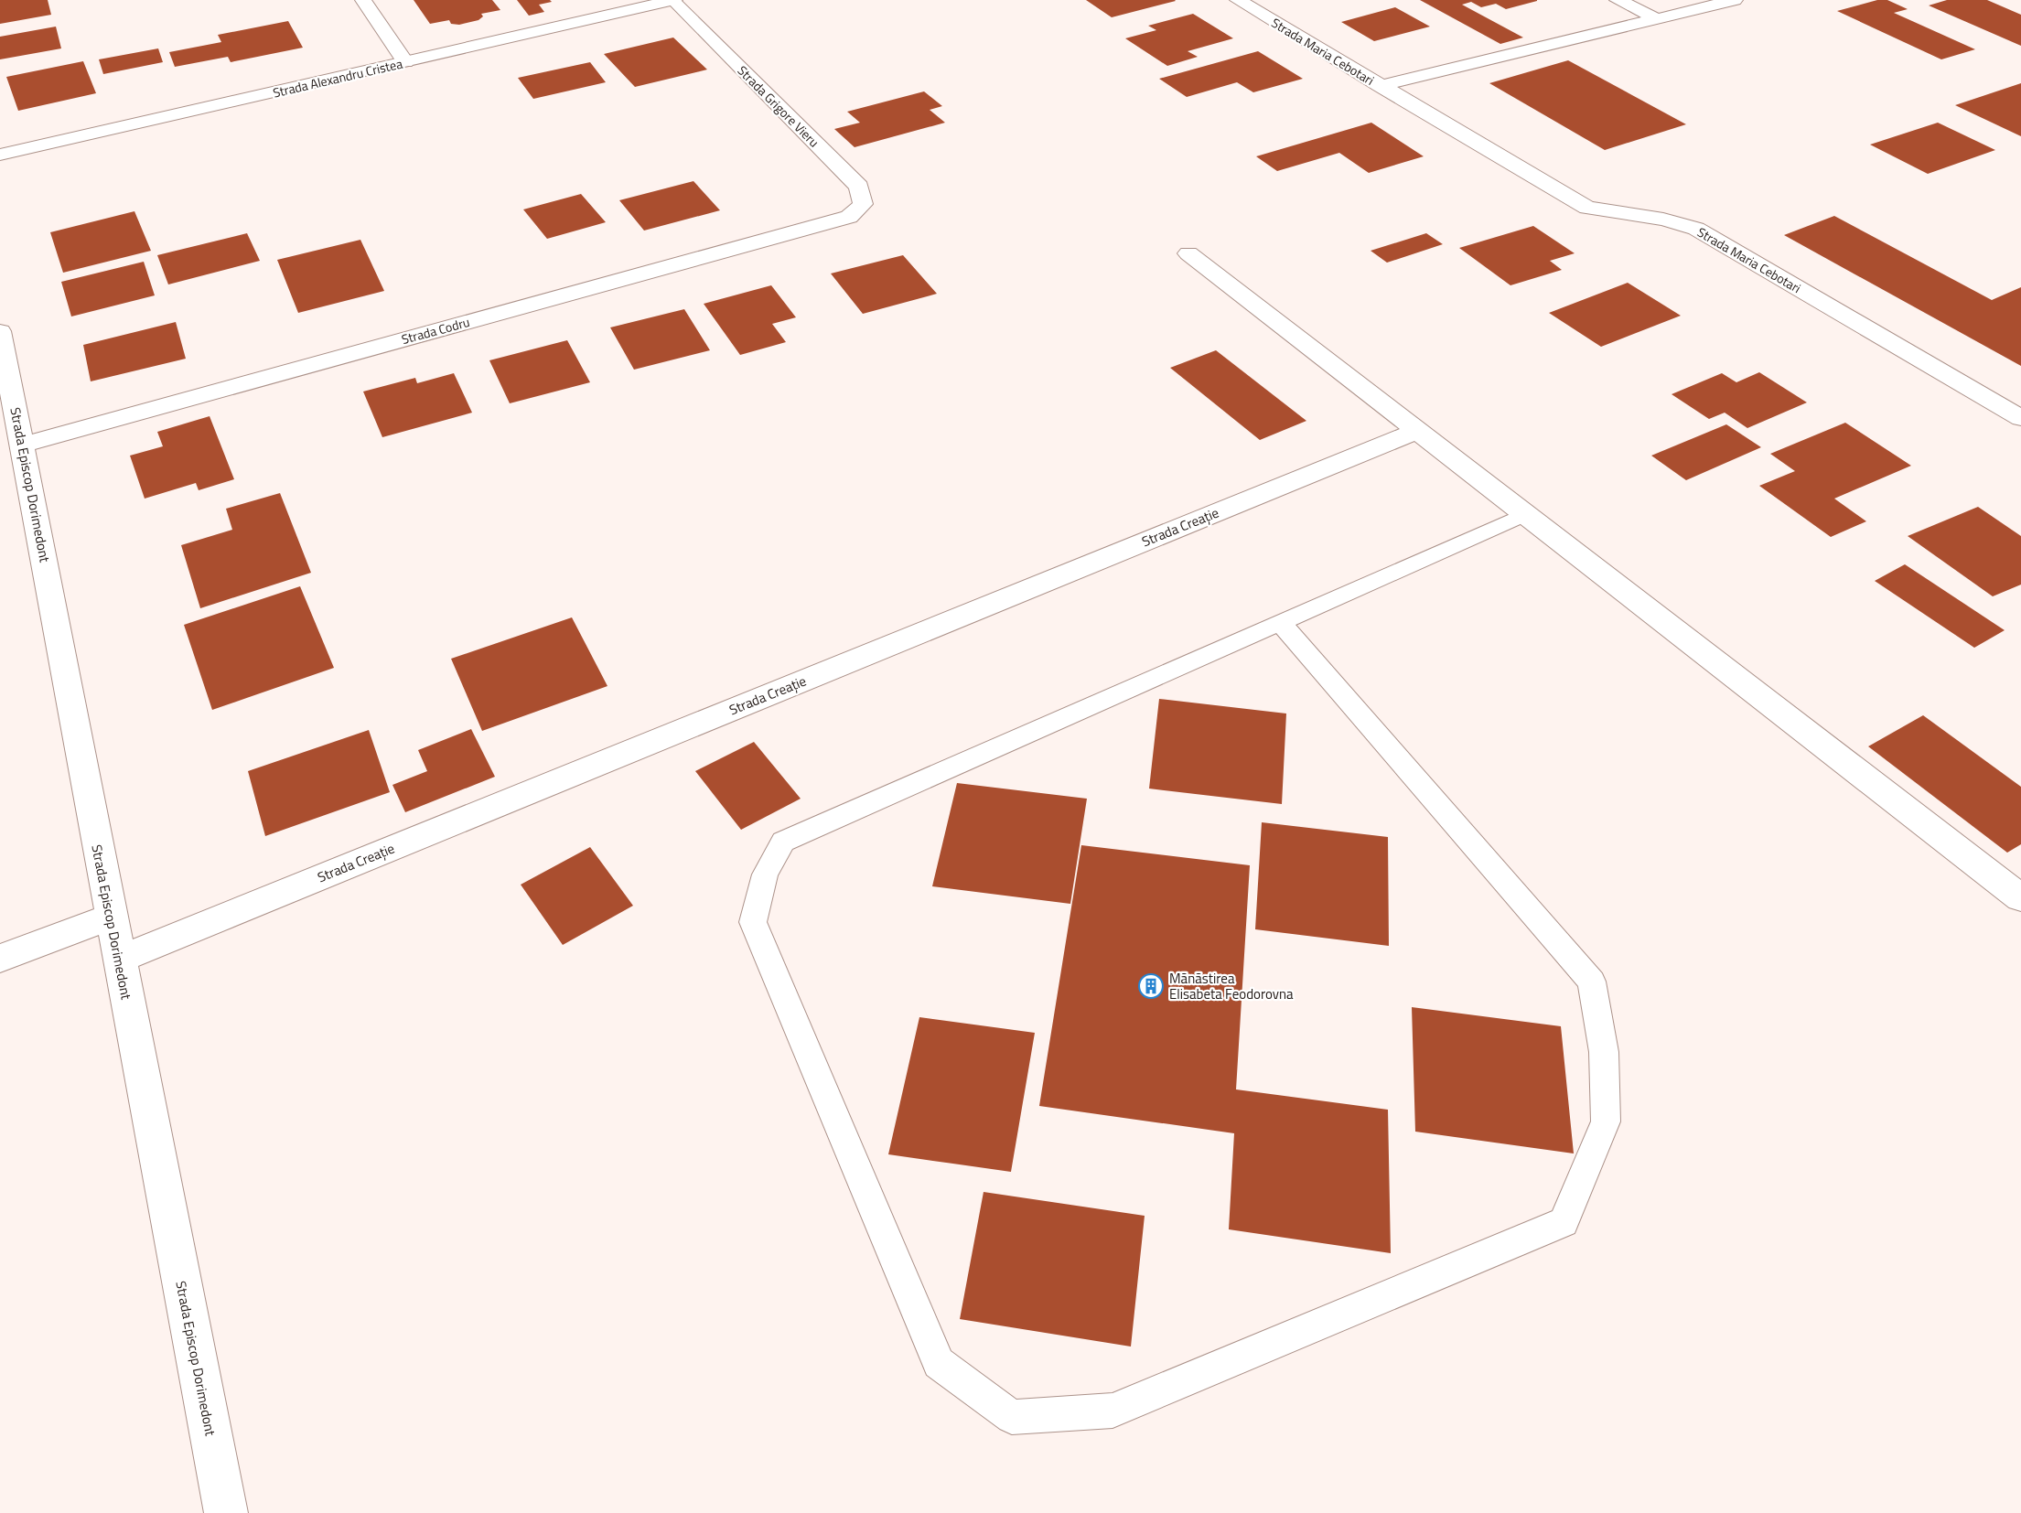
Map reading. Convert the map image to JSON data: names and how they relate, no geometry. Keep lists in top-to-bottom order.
{
  "streets": {
    "street": [
      "Strada Maria Cebotari",
      "Strada Alexandru Cristea",
      "Strada Grigore Vieru",
      "Strada Codru",
      "Strada Episcop Dorimedont",
      "Strada Creație"
    ]
  },
  "crossings": [
    ["Strada Alexandru Cristea", "Strada Grigore Vieru"],
    ["Strada Grigore Vieru", "Strada Codru"],
    ["Strada Codru", "Strada Episcop Dorimedont"],
    ["Strada Episcop Dorimedont", "Strada Creație"]
  ],
  "places": {
    "building": ["Mănăstirea Elisabeta Feodorovna"]
  }
}
